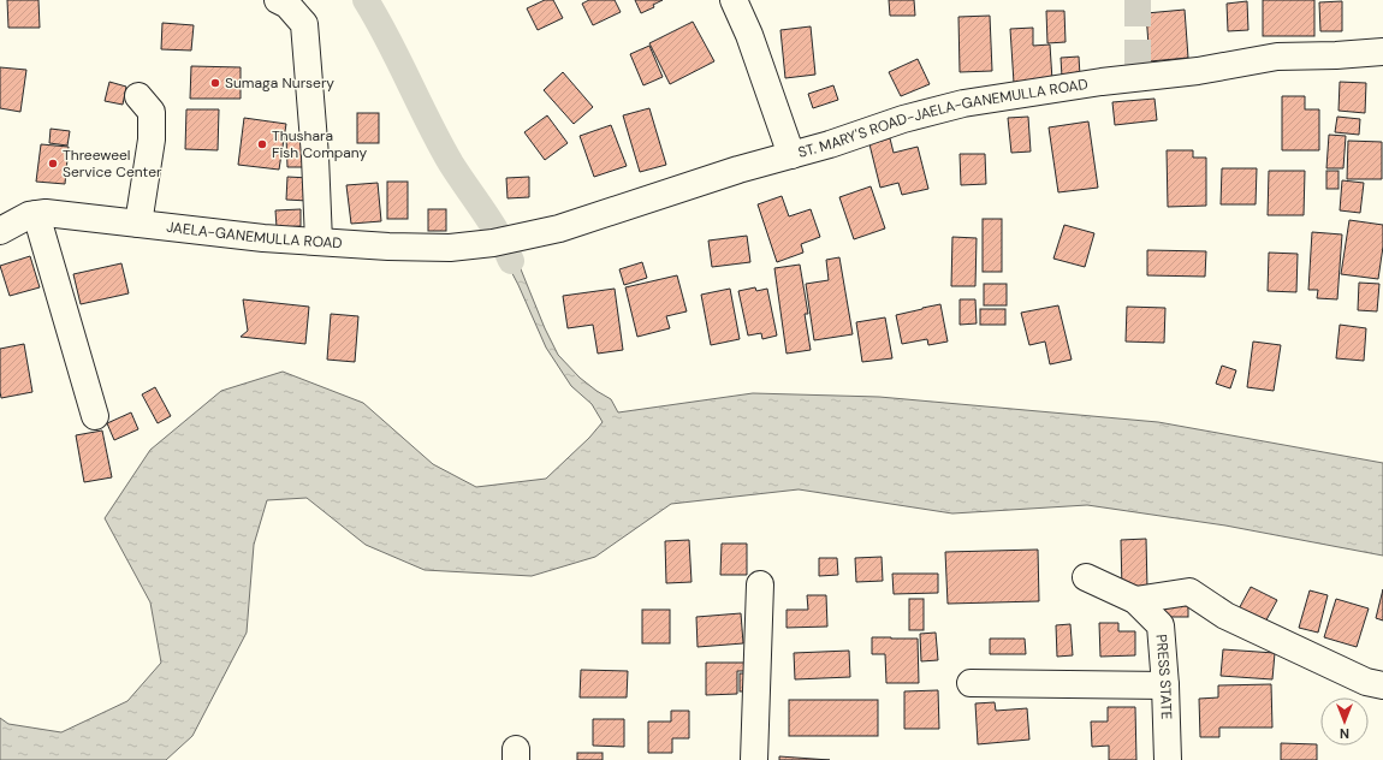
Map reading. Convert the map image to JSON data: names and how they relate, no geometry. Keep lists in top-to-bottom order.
{
  "streets": {
    "street": ["ST. MARY'S ROAD-JAELA-GANEMULLA ROAD", "JAELA-GANEMULLA ROAD", "PRESS STATE"]
  },
  "crossings": [
    ["ST. MARY'S ROAD-JAELA-GANEMULLA ROAD", "JAELA-GANEMULLA ROAD"]
  ],
  "places": ["Sumaga Nursery", "Thushara Fish Company", "Threeweel Service Center"],
  "north": "bottom"
}
